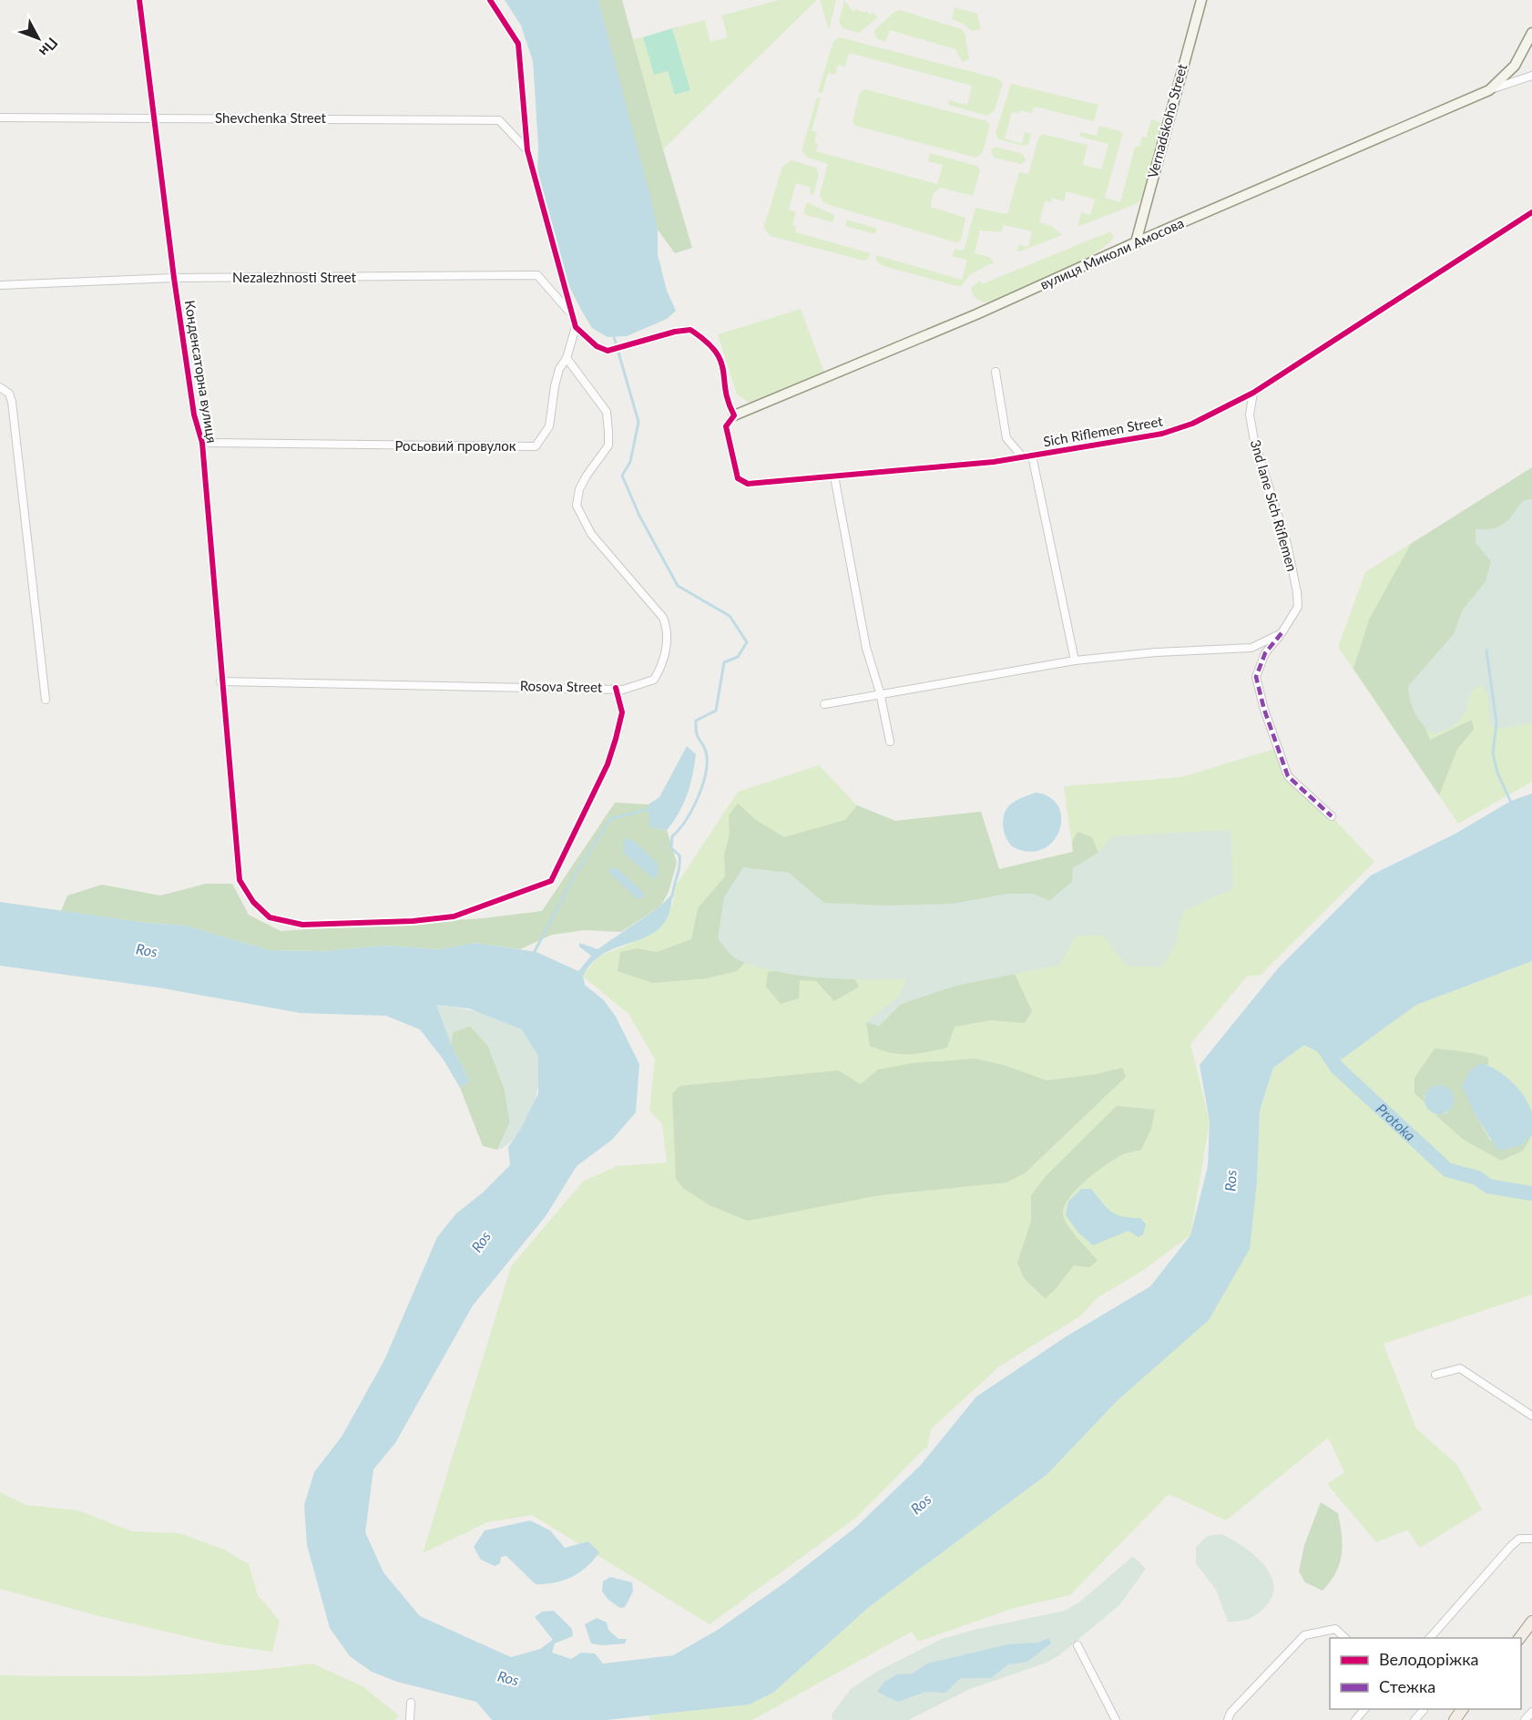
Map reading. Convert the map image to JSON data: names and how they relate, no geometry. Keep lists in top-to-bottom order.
{
  "streets": {
    "street": [
      "Shevchenka Street",
      "Vernadskoho Street",
      "вулиця Миколи Амосова",
      "Nezalezhnosti Street",
      "Конденсаторна вулиця",
      "Sich Riflemen Street",
      "Росьовий провулок",
      "3nd lane Sich Riflemen",
      "Rosova Street"
    ]
  },
  "crossings": [
    ["Shevchenka Street", "Конденсаторна вулиця"],
    ["Vernadskoho Street", "вулиця Миколи Амосова"],
    ["вулиця Миколи Амосова", "Sich Riflemen Street"],
    ["Nezalezhnosti Street", "Конденсаторна вулиця"],
    ["Конденсаторна вулиця", "Росьовий провулок"],
    ["Конденсаторна вулиця", "Rosova Street"],
    ["Sich Riflemen Street", "3nd lane Sich Riflemen"],
    ["Росьовий провулок", "Rosova Street"]
  ],
  "water": ["Ros", "Protoka"],
  "legend": ["Велодоріжка", "Стежка"],
  "north": "bottom right"
}
